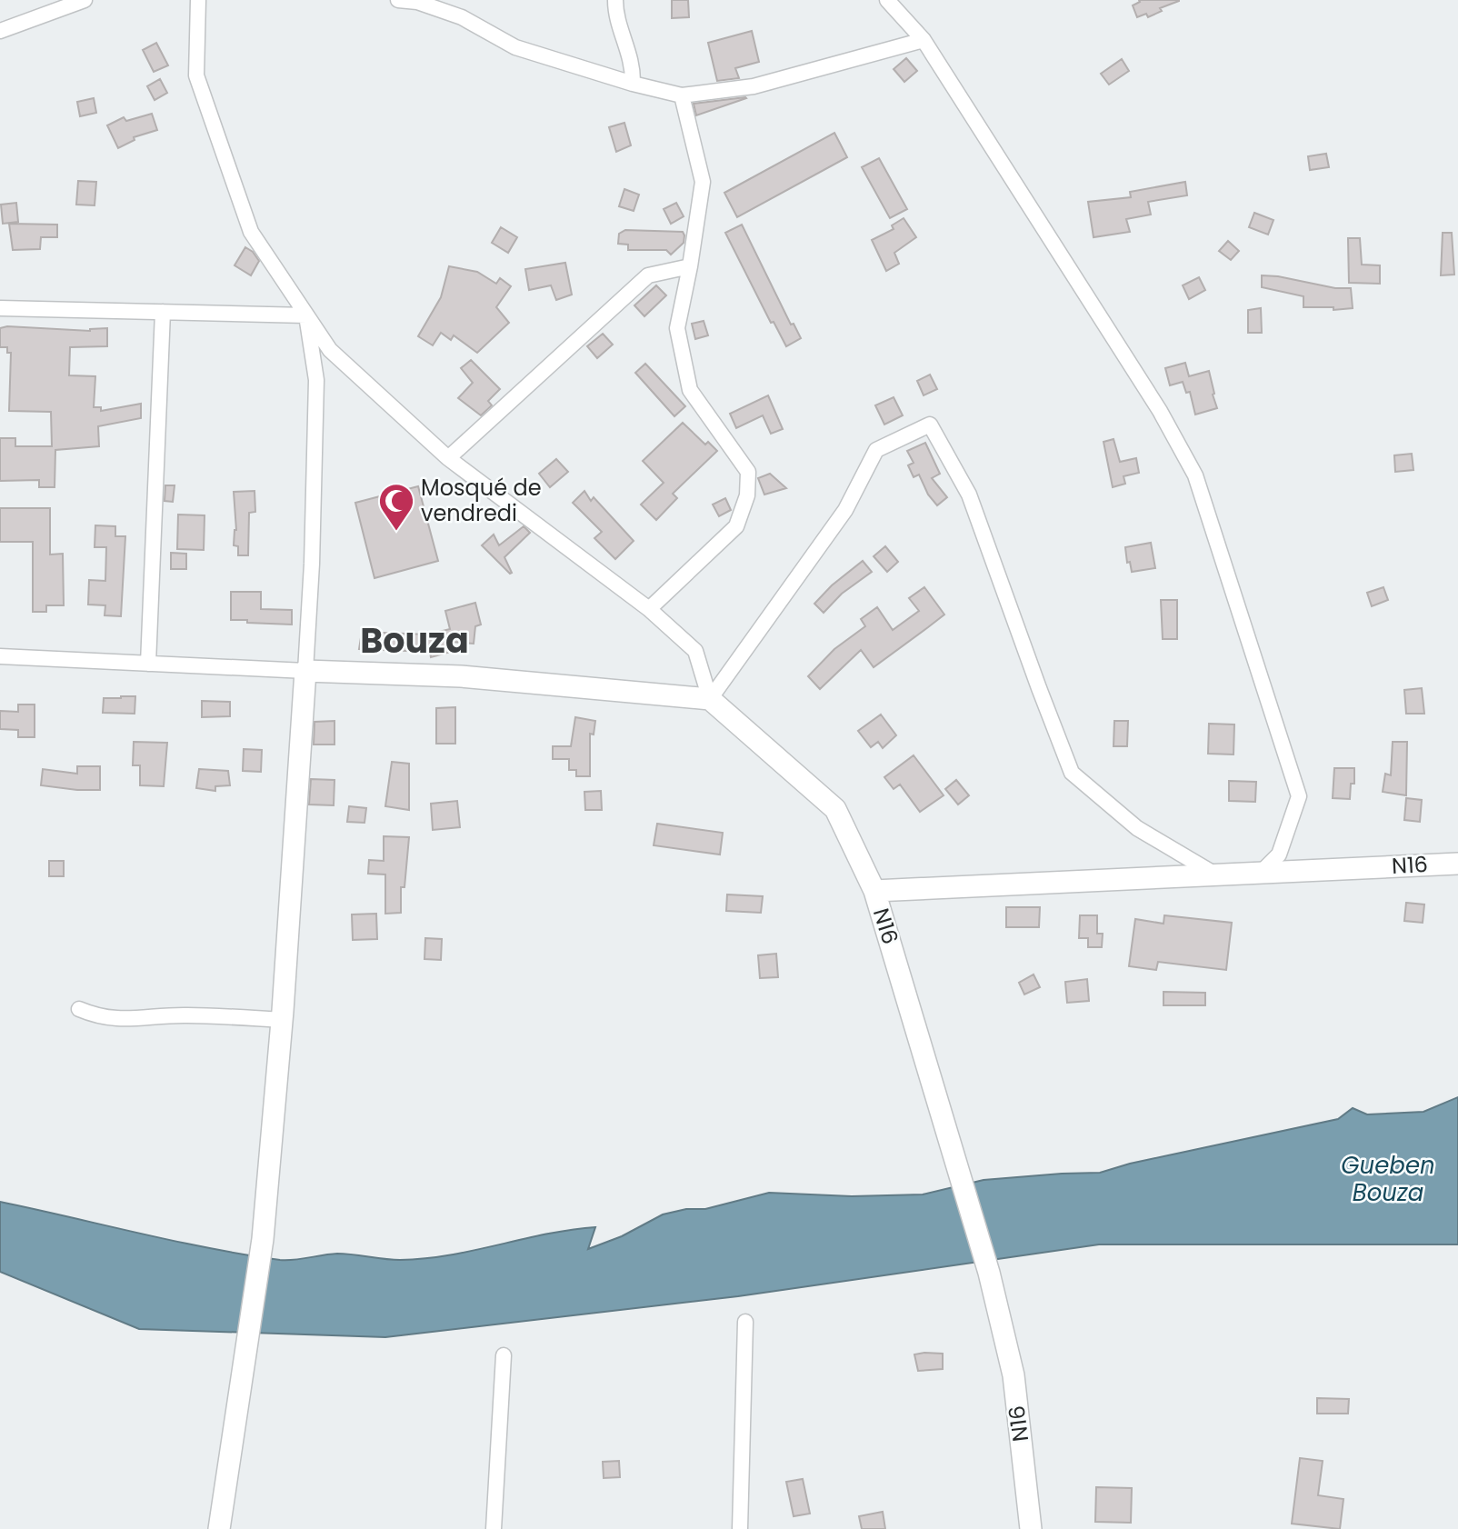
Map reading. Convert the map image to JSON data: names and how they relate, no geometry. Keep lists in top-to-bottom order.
{
  "streets": {
    "street": ["N16"]
  },
  "districts": ["Bouza"],
  "water": ["Gueben Bouza"],
  "places": {
    "mosque": ["Mosqué de vendredi"]
  }
}
